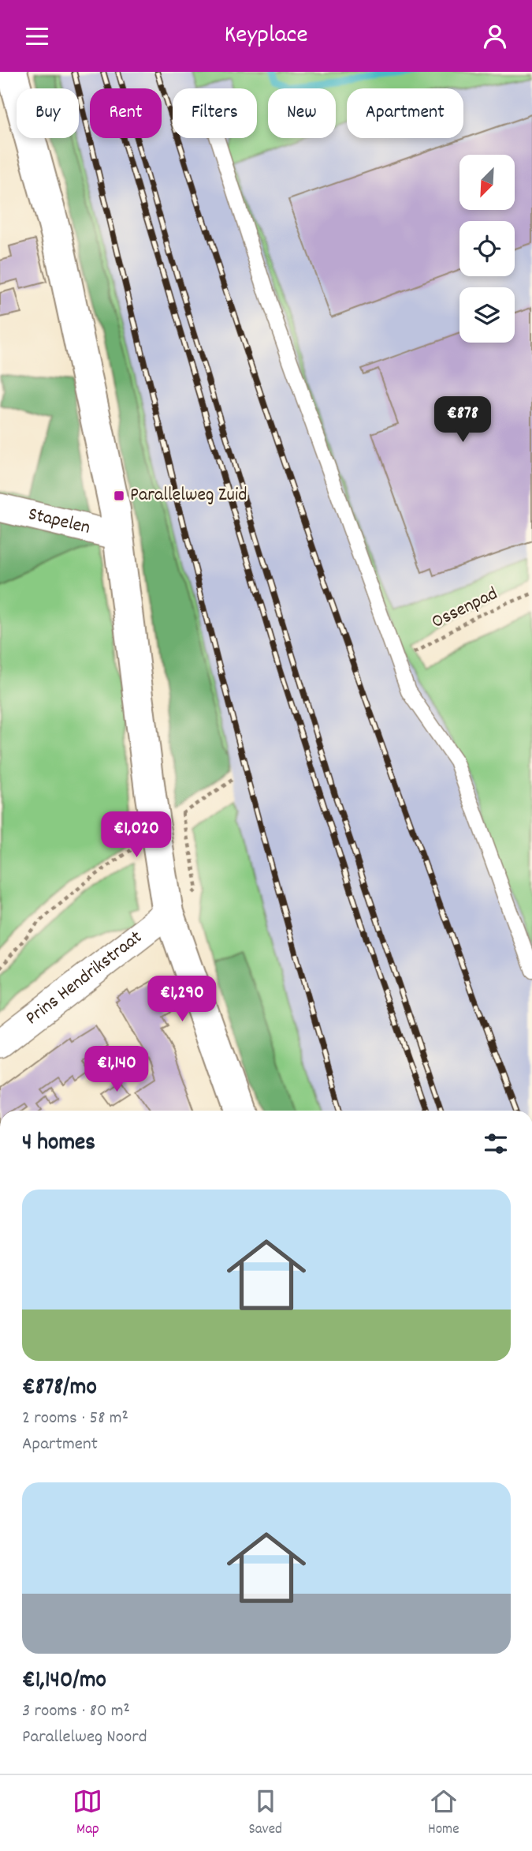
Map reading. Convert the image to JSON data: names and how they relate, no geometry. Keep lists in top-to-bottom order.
{
  "streets": {
    "street": ["Stapelen", "Prins Hendrikstraat"],
    "path": ["Ossenpad"]
  },
  "places": {
    "transit": ["Parallelweg Zuid"]
  },
  "north": "bottom left",
  "page": {
    "header": "Keyplace",
    "chip": [
      "Buy",
      "Rent",
      "Filters",
      "New",
      "Apartment"
    ],
    "price": [
      "€878",
      "€1,020",
      "€1,290",
      "€1,140"
    ],
    "heading": "4 homes",
    "list": [
      {
        "name": "€878/mo",
        "note": "2 rooms · 58 m² · Apartment"
      },
      {
        "name": "€1,140/mo",
        "note": "3 rooms · 80 m² · Parallelweg Noord"
      }
    ],
    "tabs": ["Map", "Saved", "Home"]
  }
}
